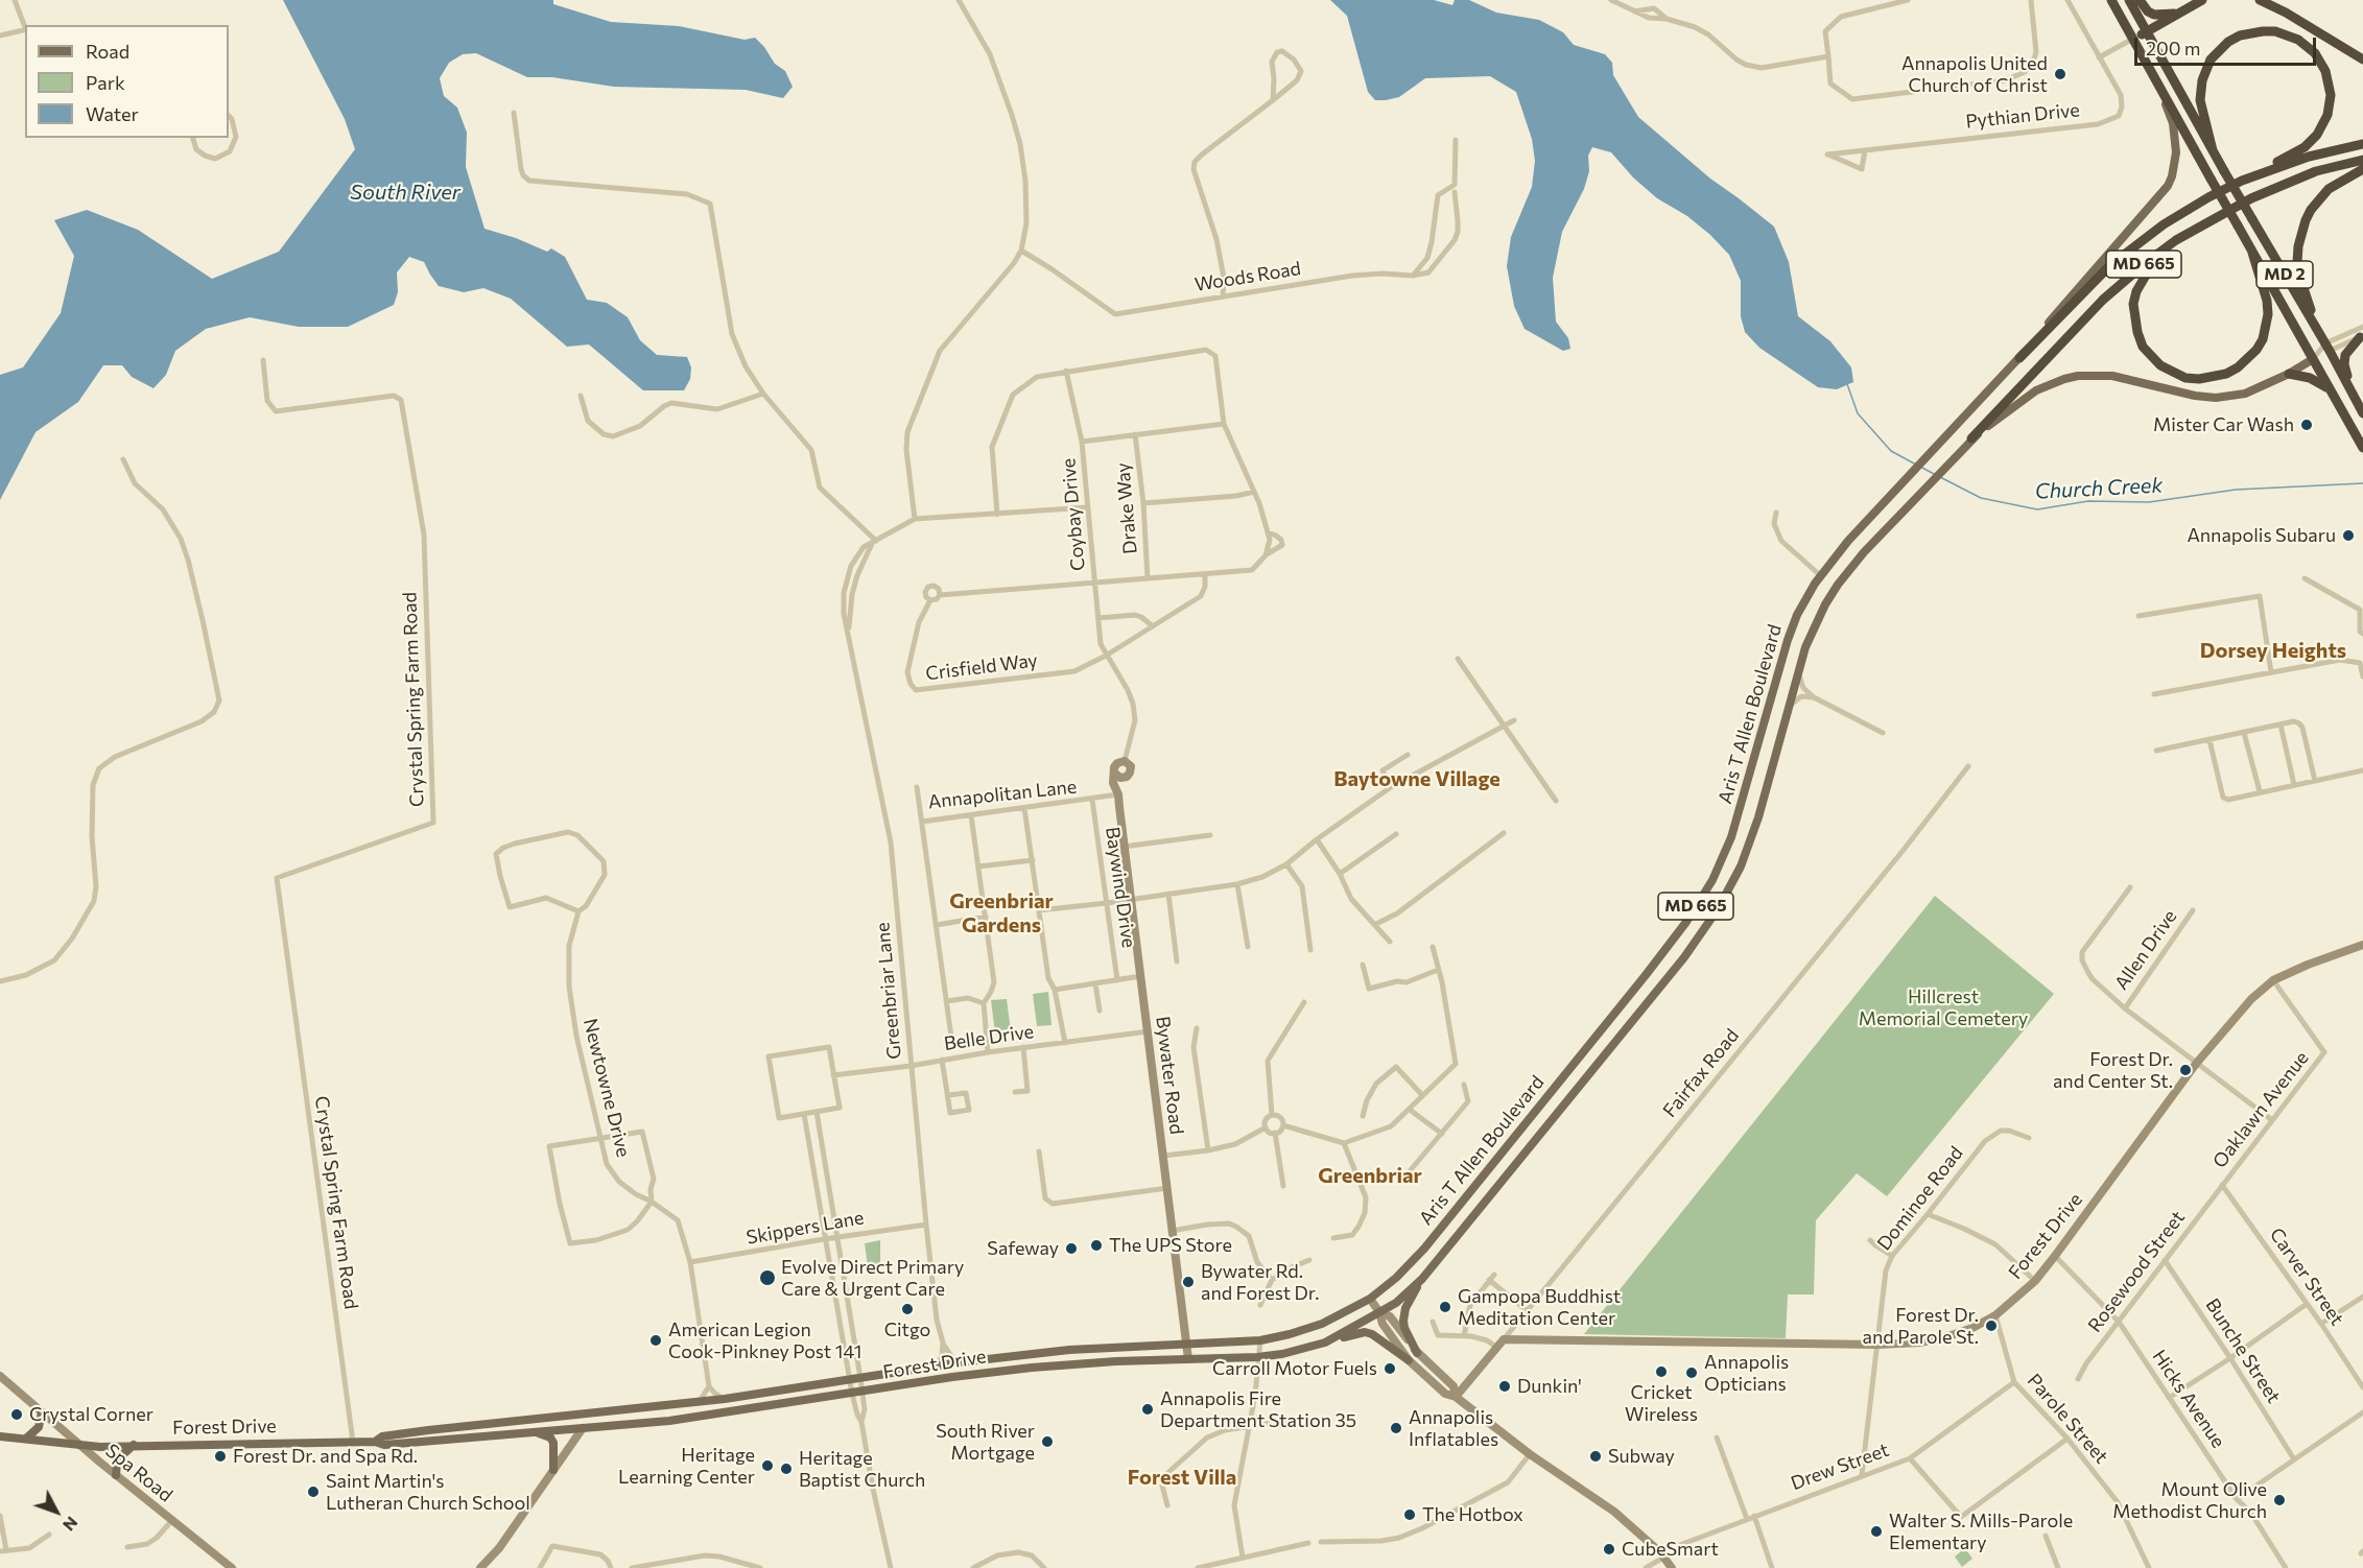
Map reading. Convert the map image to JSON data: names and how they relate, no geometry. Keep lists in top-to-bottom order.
{
  "streets": {
    "highway": ["MD 665", "MD 2", "Aris T Allen Boulevard"],
    "main road": ["Forest Drive"],
    "street": [
      "Pythian Drive",
      "Woods Road",
      "Drake Way",
      "Coybay Drive",
      "Crisfield Way",
      "Crystal Spring Farm Road",
      "Annapolitan Lane",
      "Baywind Drive",
      "Allen Drive",
      "Greenbriar Lane",
      "Belle Drive",
      "Fairfax Road",
      "Bywater Road",
      "Newtowne Drive",
      "Oaklawn Avenue",
      "Dominoe Road",
      "Skippers Lane",
      "Rosewood Street",
      "Carver Street",
      "Bunche Street",
      "Hicks Avenue",
      "Parole Street",
      "Drew Street",
      "Spa Road"
    ]
  },
  "crossings": [
    ["Drake Way", "Crisfield Way"],
    ["Coybay Drive", "Crisfield Way"],
    ["Crystal Spring Farm Road", "Forest Drive"],
    ["Aris T Allen Boulevard", "Forest Drive"],
    ["Annapolitan Lane", "Baywind Drive"],
    ["Annapolitan Lane", "Bywater Road"],
    ["Greenbriar Lane", "Belle Drive"],
    ["Greenbriar Lane", "Skippers Lane"],
    ["Greenbriar Lane", "Forest Drive"],
    ["Belle Drive", "Bywater Road"],
    ["Fairfax Road", "Forest Drive"],
    ["Bywater Road", "Forest Drive"],
    ["Newtowne Drive", "Skippers Lane"],
    ["Oaklawn Avenue", "Forest Drive"],
    ["Oaklawn Avenue", "Rosewood Street"],
    ["Oaklawn Avenue", "Carver Street"],
    ["Dominoe Road", "Forest Drive"],
    ["Dominoe Road", "Drew Street"],
    ["Forest Drive", "Hicks Avenue"],
    ["Forest Drive", "Parole Street"],
    ["Forest Drive", "Spa Road"],
    ["Rosewood Street", "Carver Street"],
    ["Rosewood Street", "Bunche Street"],
    ["Rosewood Street", "Hicks Avenue"],
    ["Parole Street", "Drew Street"]
  ],
  "districts": [
    "Dorsey Heights",
    "Baytowne Village",
    "Greenbriar Gardens",
    "Greenbriar",
    "Forest Villa"
  ],
  "water": ["South River", "Church Creek"],
  "parks": ["Hillcrest Memorial Cemetery"],
  "places": [
    "Annapolis United Church of Christ",
    "Mister Car Wash",
    "Annapolis Subaru",
    "Forest Dr. and Center St.",
    "The UPS Store",
    "Safeway",
    "Evolve Direct Primary Care & Urgent Care",
    "Bywater Rd. and Forest Dr.",
    "Gampopa Buddhist Meditation Center",
    "Citgo",
    "Forest Dr. and Parole St.",
    "American Legion Cook-Pinkney Post 141",
    "Carroll Motor Fuels",
    "Cricket Wireless",
    "Annapolis Opticians",
    "Dunkin'",
    "Annapolis Fire Department Station 35",
    "Crystal Corner",
    "Annapolis Inflatables",
    "South River Mortgage",
    "Forest Dr. and Spa Rd.",
    "Subway",
    "Heritage Learning Center",
    "Heritage Baptist Church",
    "Saint Martin's Lutheran Church School",
    "Mount Olive Methodist Church",
    "The Hotbox",
    "Walter S. Mills-Parole Elementary",
    "CubeSmart"
  ],
  "legend": ["Road", "Park", "Water"],
  "scale_bar": "200 m",
  "north": "bottom right"
}
